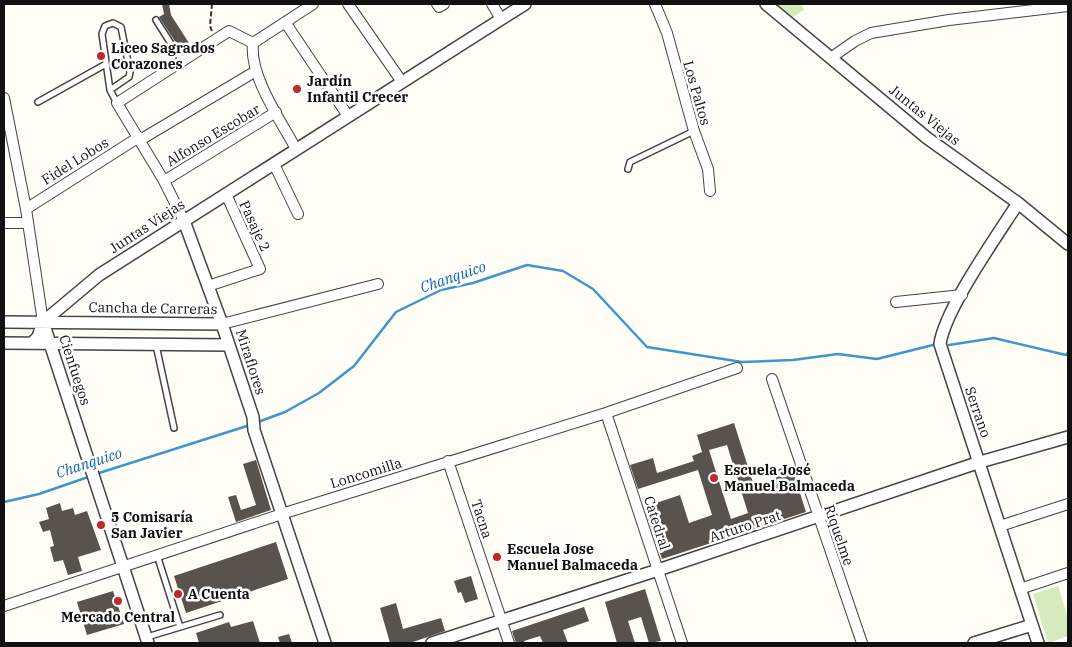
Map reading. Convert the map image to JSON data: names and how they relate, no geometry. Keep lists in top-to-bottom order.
{
  "streets": {
    "street": [
      "Los Paltos",
      "Juntas Viejas",
      "Alfonso Escobar",
      "Fidel Lobos",
      "Pasaje 2",
      "Cancha de Carreras",
      "Miraflores",
      "Cienfuegos",
      "Serrano",
      "Loncomilla",
      "Tacna",
      "Catedral",
      "Arturo Prat",
      "Riquelme"
    ]
  },
  "crossings": [
    ["Juntas Viejas", "Pasaje 2"],
    ["Juntas Viejas", "Cancha de Carreras"],
    ["Juntas Viejas", "Miraflores"],
    ["Juntas Viejas", "Cienfuegos"],
    ["Juntas Viejas", "Serrano"],
    ["Alfonso Escobar", "Miraflores"],
    ["Fidel Lobos", "Miraflores"],
    ["Fidel Lobos", "Cienfuegos"],
    ["Pasaje 2", "Miraflores"],
    ["Cancha de Carreras", "Miraflores"],
    ["Cancha de Carreras", "Cienfuegos"],
    ["Miraflores", "Loncomilla"],
    ["Cienfuegos", "Loncomilla"],
    ["Serrano", "Arturo Prat"],
    ["Loncomilla", "Tacna"],
    ["Loncomilla", "Catedral"],
    ["Tacna", "Arturo Prat"],
    ["Catedral", "Arturo Prat"],
    ["Arturo Prat", "Riquelme"]
  ],
  "water": ["Chanquico"],
  "places": [
    "Liceo Sagrados Corazones",
    "Jardín Infantil Crecer",
    "Escuela José Manuel Balmaceda",
    "5 Comisaría San Javier",
    "Escuela Jose Manuel Balmaceda",
    "A Cuenta",
    "Mercado Central"
  ]
}
